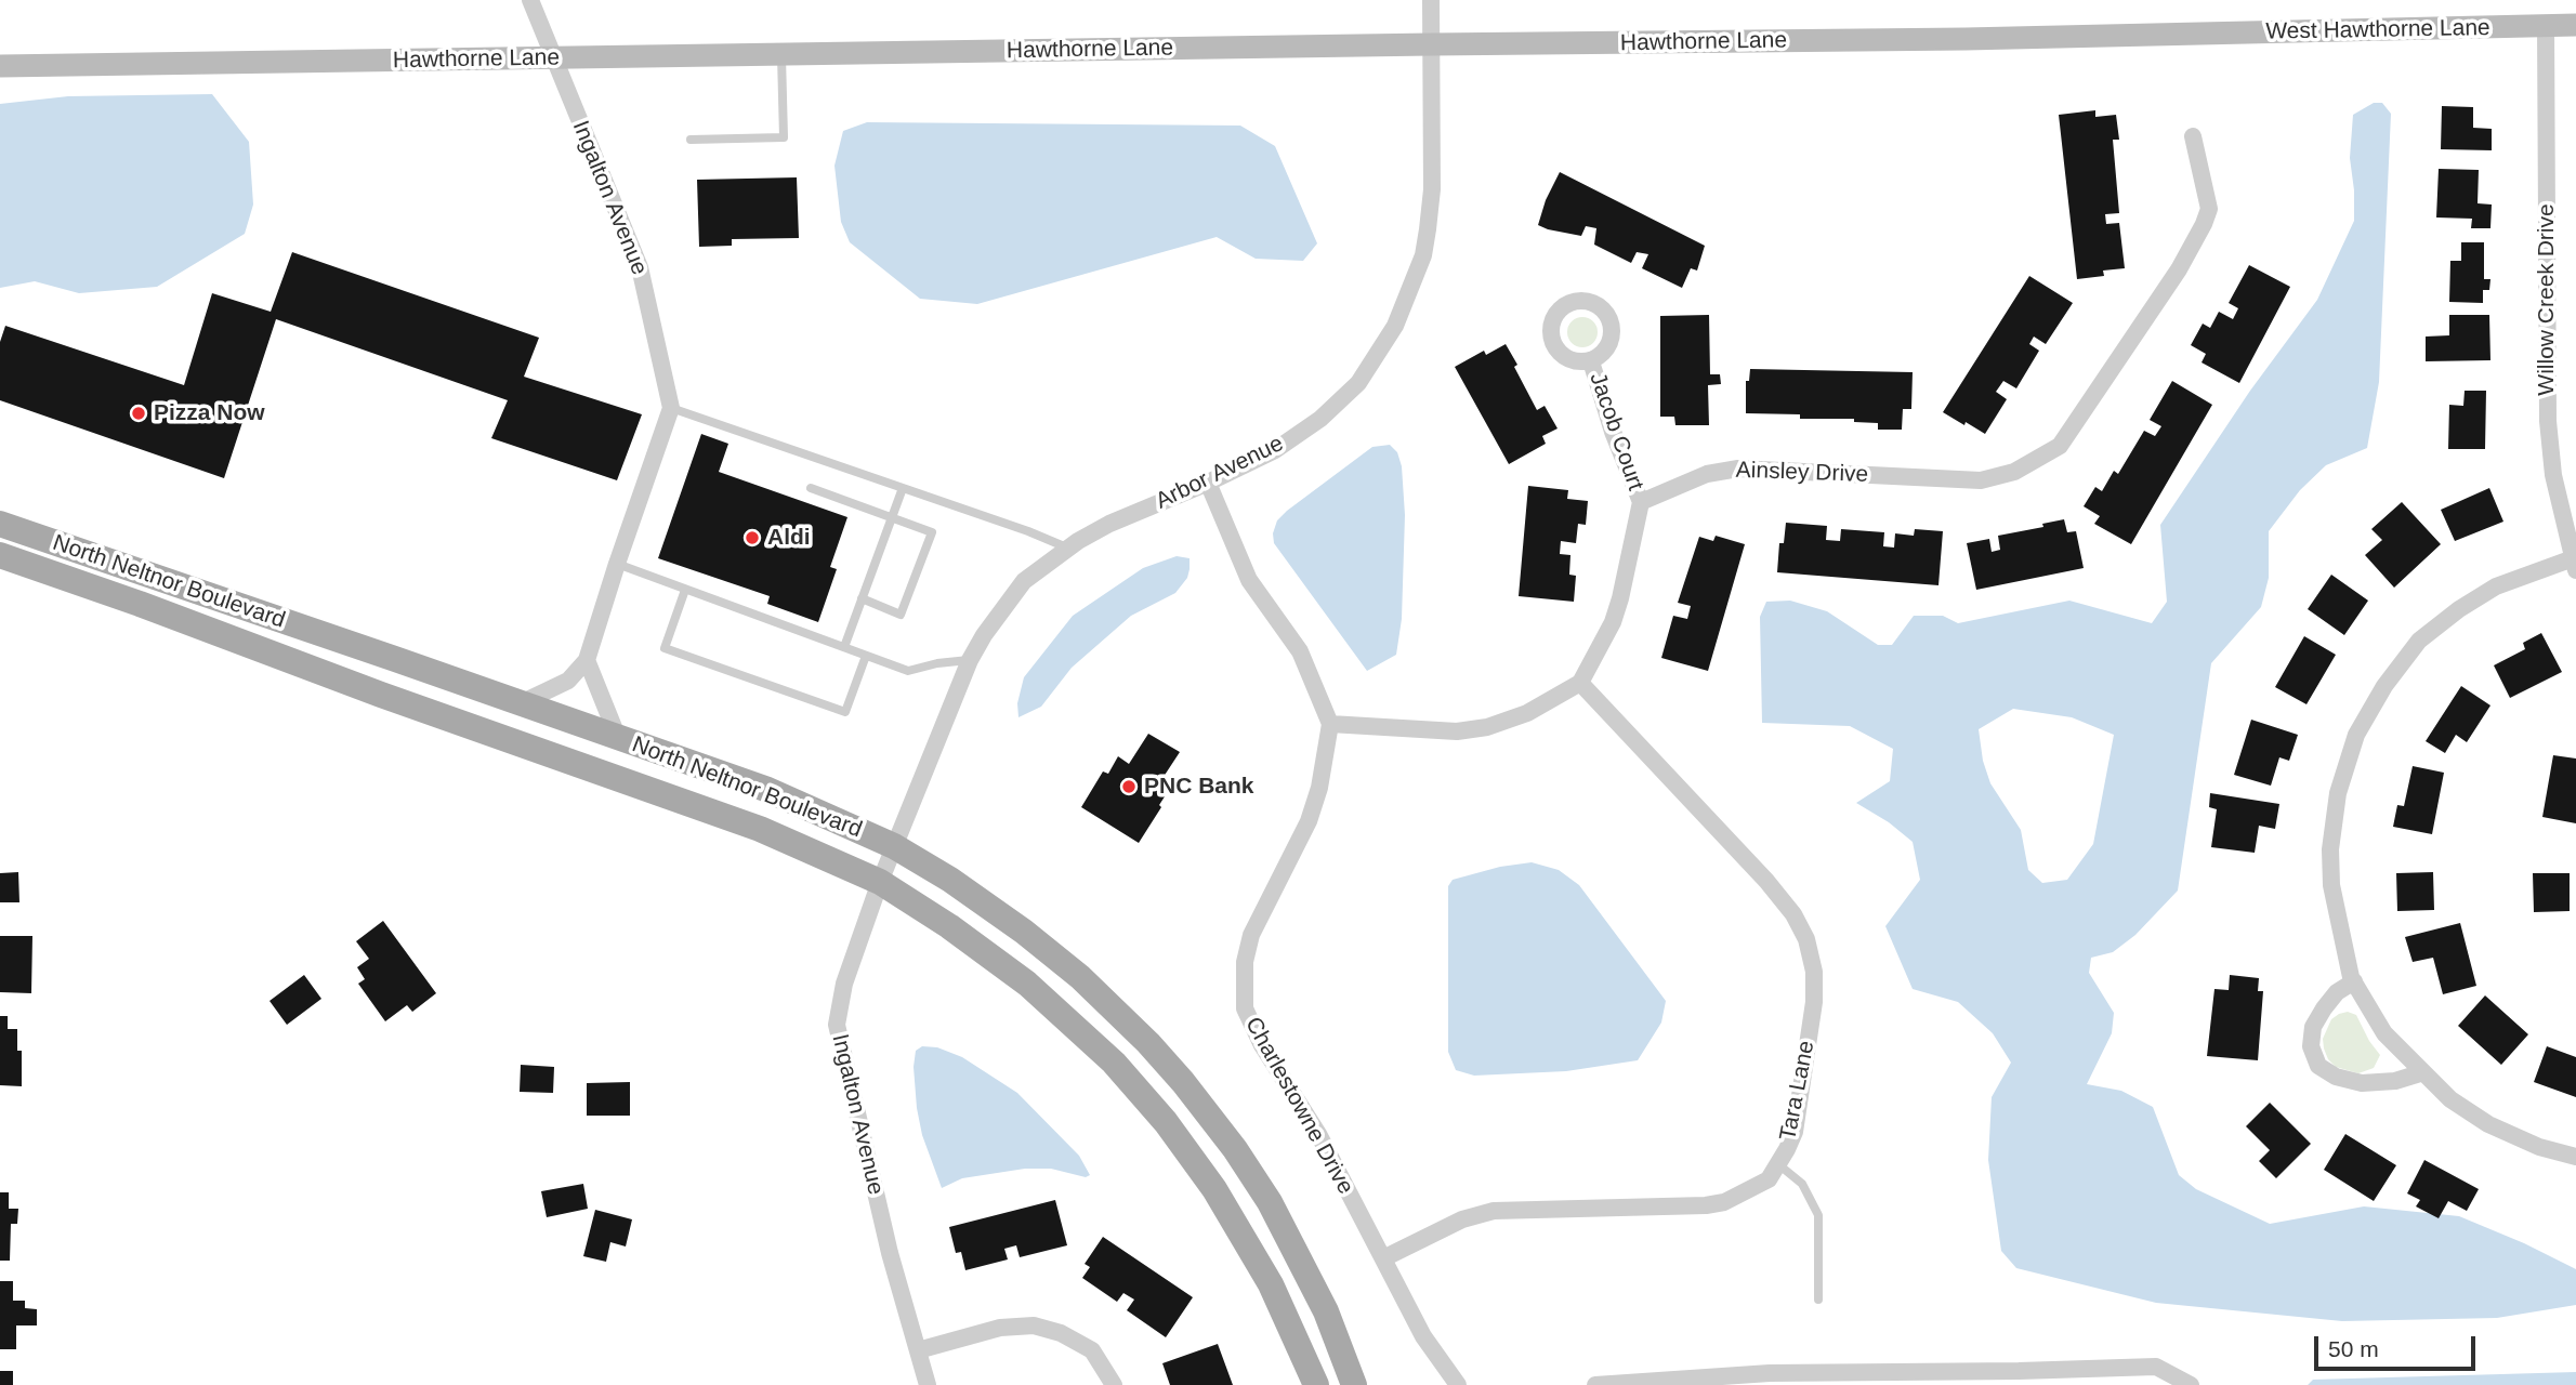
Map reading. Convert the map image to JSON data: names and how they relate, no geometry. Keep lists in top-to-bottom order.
{
  "streets": {
    "main road": ["North Neltnor Boulevard"],
    "street": [
      "West Hawthorne Lane",
      "Hawthorne Lane",
      "Ingalton Avenue",
      "Willow Creek Drive",
      "Jacob Court",
      "Arbor Avenue",
      "Ainsley Drive",
      "Tara Lane",
      "Charlestowne Drive"
    ]
  },
  "crossings": [
    ["West Hawthorne Lane", "Hawthorne Lane"],
    ["West Hawthorne Lane", "Willow Creek Drive"],
    ["Hawthorne Lane", "Ingalton Avenue"],
    ["Hawthorne Lane", "Arbor Avenue"],
    ["Ingalton Avenue", "Arbor Avenue"],
    ["Ingalton Avenue", "North Neltnor Boulevard"],
    ["Jacob Court", "Ainsley Drive"],
    ["Arbor Avenue", "North Neltnor Boulevard"],
    ["Tara Lane", "Charlestowne Drive"]
  ],
  "places": ["Pizza Now", "Aldi", "PNC Bank"],
  "scale_bar": "50 m"
}
